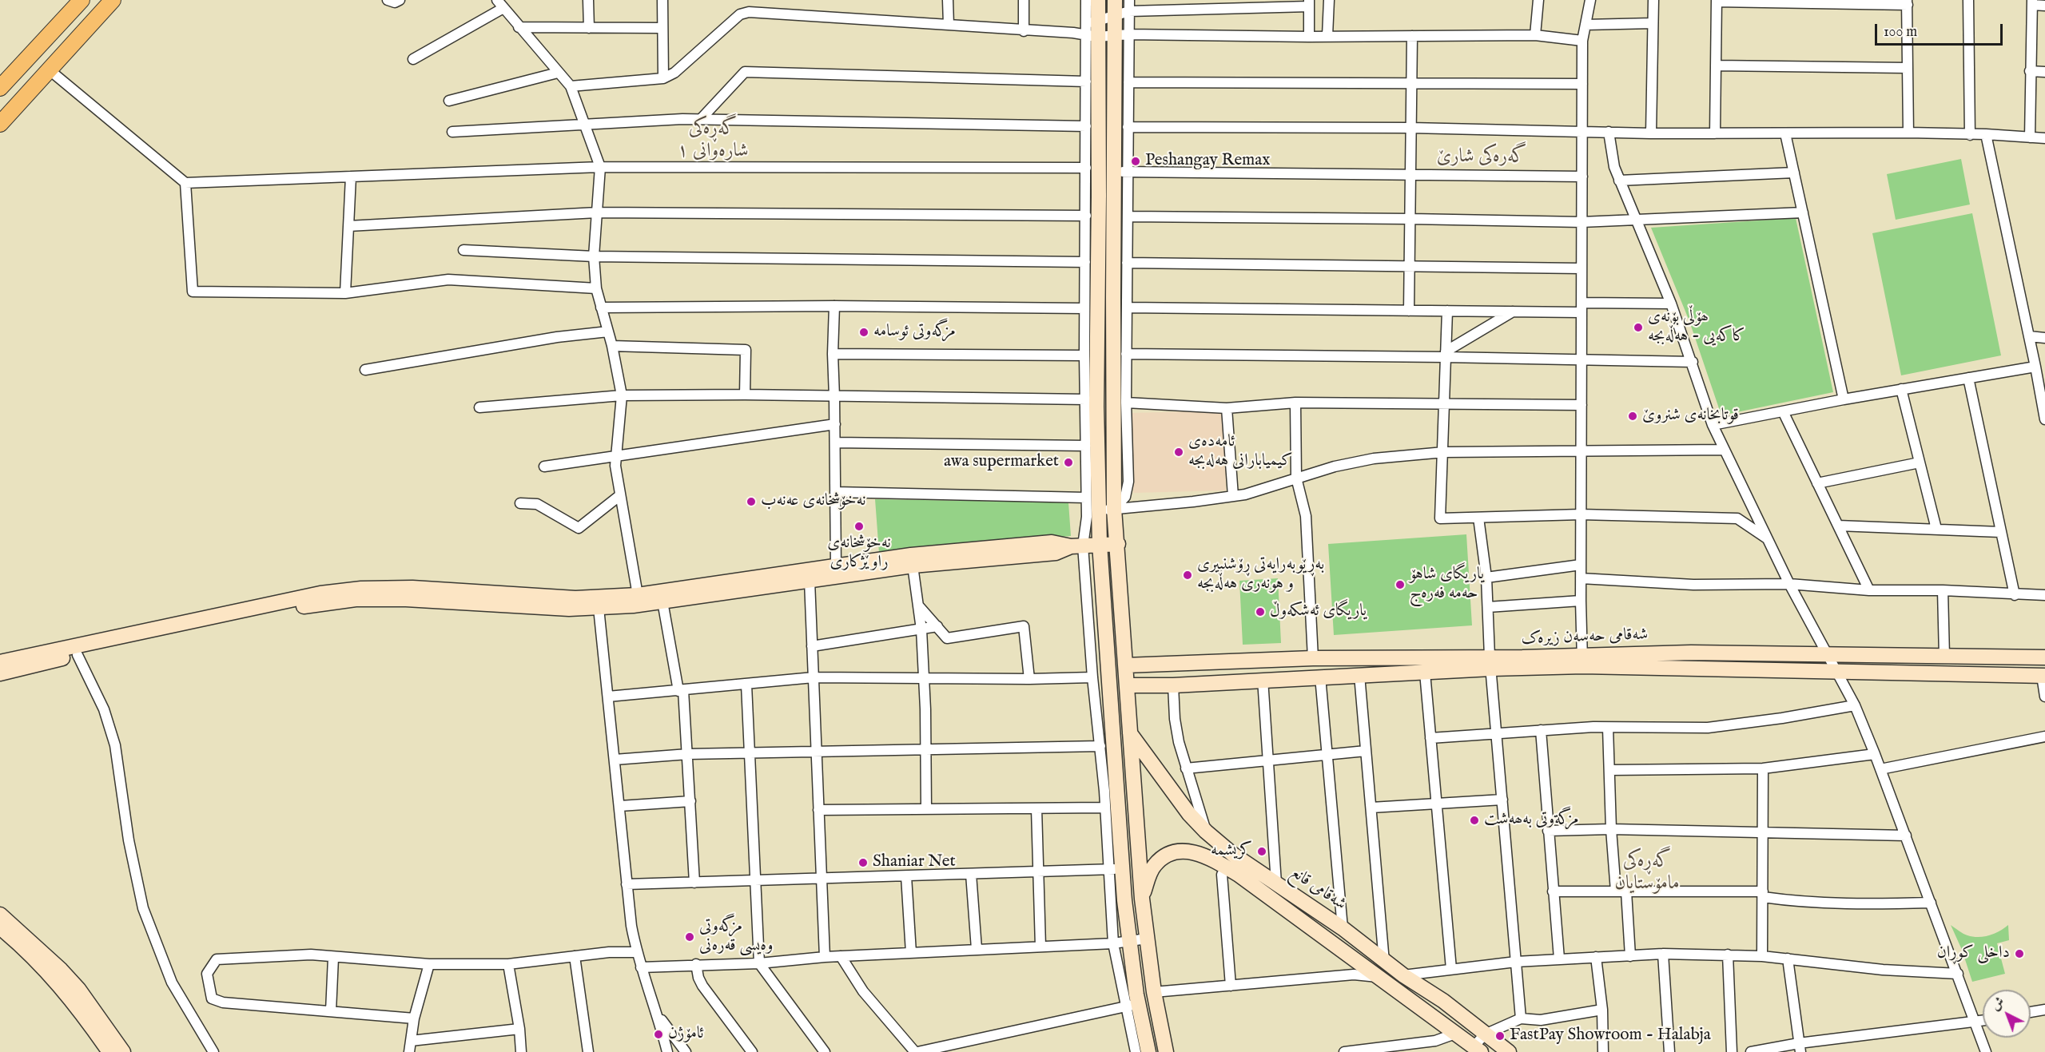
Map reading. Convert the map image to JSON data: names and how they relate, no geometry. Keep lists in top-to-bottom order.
{
  "streets": {
    "main road": ["شەقامی حەسەن زیرەک", "شەقامی قانع"]
  },
  "districts": ["گەڕەکی شارەوانی ١", "گەرەکی شارێ", "گەڕەکی مامۆستایان"],
  "places": [
    "Peshangay Remax",
    "ھۆڵی بۆنەی کاکەیی - هەڵەبجە",
    "مزگەوتی ئوسامە",
    "قوتابخانەی شنروێ",
    "ئامەدەی کیمیابارانی هەلەبجە",
    "awa supermarket",
    "نەخۆشخانەی عەنەب",
    "نەخۆشخانەی راوێژکاری",
    "بەڕێوبەرایەتی ڕۆشنبیری و هونەری هەڵەبجە",
    "یاریگای شاهۆ حەمە فەرەج",
    "یاریگای ئەشکەوڵ",
    "مزگةوتى بەھەشت",
    "کریشمە",
    "Shaniar Net",
    "مزگەوتی وەیسی قەرەنی",
    "داخلی کوڕان",
    "ئامۆژن",
    "FastPay Showroom - Halabja"
  ],
  "scale_bar": "100 m",
  "north": "top left"
}
